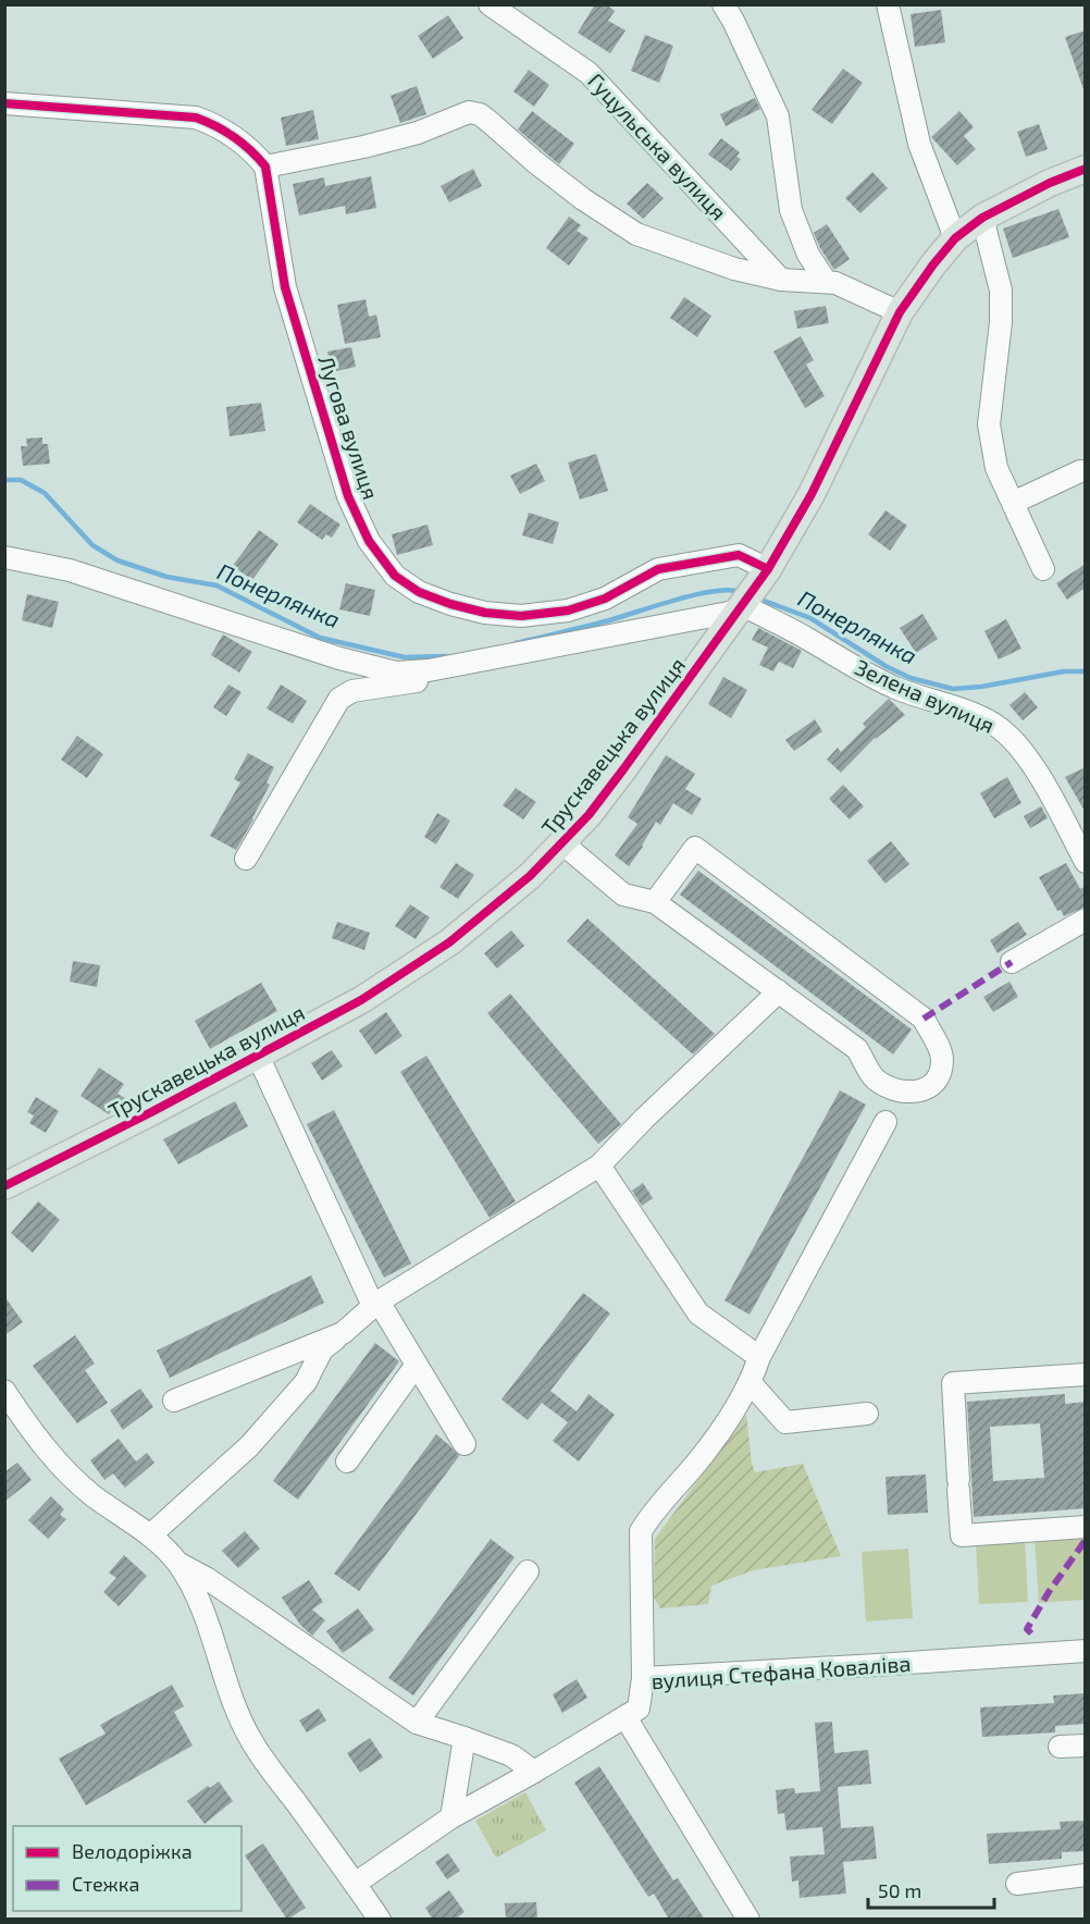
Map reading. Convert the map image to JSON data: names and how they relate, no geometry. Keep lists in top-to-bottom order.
{
  "streets": {
    "main road": ["Трускавецька вулиця"],
    "street": [
      "Гуцульська вулиця",
      "Лугова вулиця",
      "Зелена вулиця",
      "вулиця Стефана Коваліва"
    ]
  },
  "crossings": [
    ["Лугова вулиця", "Зелена вулиця"],
    ["Лугова вулиця", "Трускавецька вулиця"],
    ["Зелена вулиця", "Трускавецька вулиця"]
  ],
  "water": ["Понерлянка"],
  "legend": ["Велодоріжка", "Стежка"],
  "scale_bar": "50 m"
}
